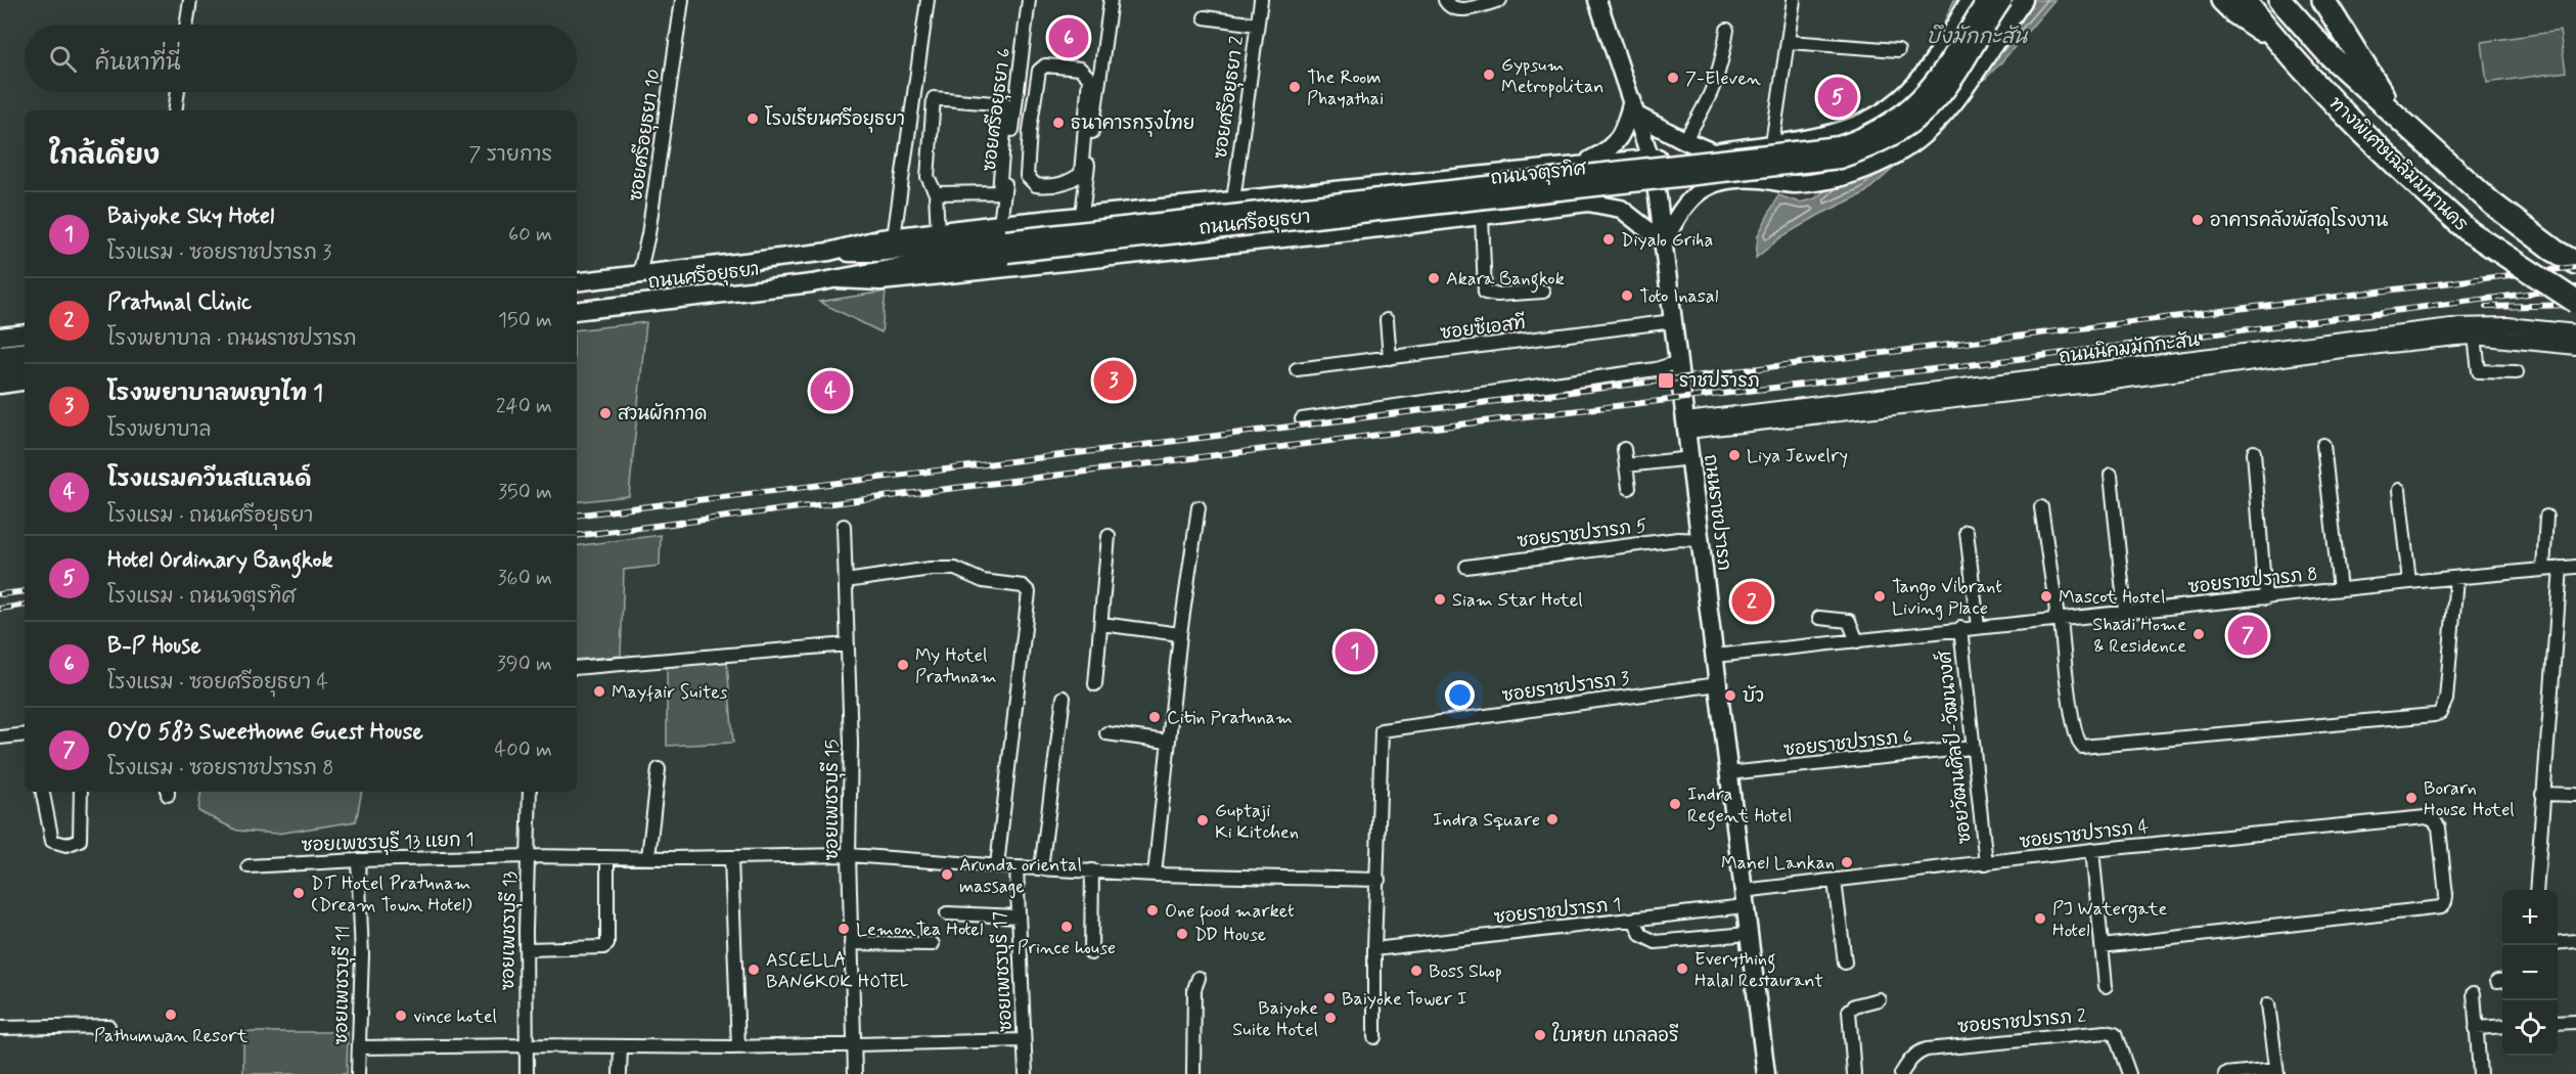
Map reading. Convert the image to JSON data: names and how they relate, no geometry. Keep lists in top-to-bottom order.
{
  "streets": {
    "highway": ["ทางพิเศษเฉลิมมหานคร"],
    "main road": ["ถนนจตุรทิศ", "ถนนศรีอยุธยา", "ถนนราชปรารภ"],
    "street": [
      "ซอยศรีอยุธยา 2",
      "ซอยศรีอยุธยา 6",
      "ซอยศรีอยุธยา 10",
      "ซอยซีเอสที",
      "ถนนนิคมมักกะสัน",
      "ซอยราชปรารภ 5",
      "ซอยราชปรารภ 8",
      "ซอยราชปรารภ 3",
      "ซอยราชปรารภ 6",
      "ซอยวัฒนศิลป์-วัฒนวงศ์",
      "ซอยเพชรบุรี 15",
      "ซอยราชปรารภ 4",
      "ซอยเพชรบุรี 13 แยก 1",
      "ซอยราชปรารภ 1",
      "ซอยเพชรบุรี 13",
      "ซอยเพชรบุรี 17",
      "ซอยเพชรบุรี 11",
      "ซอยราชปรารภ 2"
    ]
  },
  "crossings": [
    ["ซอยศรีอยุธยา 2", "ถนนศรีอยุธยา"],
    ["ซอยศรีอยุธยา 6", "ถนนจตุรทิศ"],
    ["ซอยศรีอยุธยา 6", "ถนนศรีอยุธยา"],
    ["ซอยศรีอยุธยา 10", "ถนนศรีอยุธยา"],
    ["ถนนจตุรทิศ", "ถนนศรีอยุธยา"],
    ["ถนนศรีอยุธยา", "ถนนราชปรารภ"],
    ["ซอยซีเอสที", "ถนนราชปรารภ"],
    ["ถนนนิคมมักกะสัน", "ถนนราชปรารภ"],
    ["ถนนราชปรารภ", "ซอยราชปรารภ 5"],
    ["ถนนราชปรารภ", "ซอยราชปรารภ 8"],
    ["ถนนราชปรารภ", "ซอยราชปรารภ 3"],
    ["ถนนราชปรารภ", "ซอยราชปรารภ 6"],
    ["ถนนราชปรารภ", "ซอยราชปรารภ 4"],
    ["ถนนราชปรารภ", "ซอยราชปรารภ 1"],
    ["ซอยราชปรารภ 8", "ซอยวัฒนศิลป์-วัฒนวงศ์"],
    ["ซอยราชปรารภ 3", "ซอยเพชรบุรี 13 แยก 1"],
    ["ซอยราชปรารภ 6", "ซอยวัฒนศิลป์-วัฒนวงศ์"],
    ["ซอยวัฒนศิลป์-วัฒนวงศ์", "ซอยราชปรารภ 4"],
    ["ซอยเพชรบุรี 15", "ซอยเพชรบุรี 13 แยก 1"],
    ["ซอยราชปรารภ 4", "ซอยราชปรารภ 1"],
    ["ซอยเพชรบุรี 13 แยก 1", "ซอยเพชรบุรี 13"],
    ["ซอยเพชรบุรี 13 แยก 1", "ซอยเพชรบุรี 17"],
    ["ซอยเพชรบุรี 13 แยก 1", "ซอยเพชรบุรี 11"]
  ],
  "water": ["บึงมักกะสัน"],
  "places": {
    "other": [
      "Gypsum Metropolitan",
      "7-Eleven",
      "The Room Phayathai",
      "โรงเรียนศรีอยุธยา",
      "ธนาคารกรุงไทย",
      "อาคารคลังพัสดุโรงงาน",
      "Diyalo Griha",
      "Akara Bangkok",
      "Toto Inasal",
      "สวนผักกาด",
      "Liya Jewelry",
      "Tango Vibrant Living Place",
      "Mascot Hostel",
      "Siam Star Hotel",
      "Shadi Home & Residence",
      "My Hotel Pratunam",
      "Mayfair Suites",
      "บัว",
      "Citin Pratunam",
      "Borarn House Hotel",
      "Indra Regent Hotel",
      "Indra Square",
      "Guptaji Ki Kitchen",
      "Manel Lankan",
      "Arunda oriental massage",
      "DT Hotel Pratunam (Dream Town Hotel)",
      "One food market",
      "PJ Watergate Hotel",
      "Prince house",
      "LemonTea Hotel",
      "DD House",
      "Everything Halal Restaurant",
      "ASCELLA BANGKOK HOTEL",
      "Boss Shop",
      "Baiyoke Tower I",
      "Pathumwan Resort",
      "vince hotel",
      "Baiyoke Suite Hotel",
      "ใบหยก แกลลอรี"
    ],
    "transit": ["ราชปรารภ"]
  },
  "page": {
    "pins": [
      "6",
      "5",
      "3",
      "4",
      "2",
      "7",
      "1"
    ],
    "search": "ค้นหาที่นี่",
    "heading": ["ใกล้เคียง", "7 รายการ"],
    "list": [
      {
        "mark": "1",
        "name": "Baiyoke Sky Hotel",
        "note": "โรงแรม · ซอยราชปรารภ 3",
        "value": "60 m"
      },
      {
        "mark": "2",
        "name": "Pratunal Clinic",
        "note": "โรงพยาบาล · ถนนราชปรารภ",
        "value": "150 m"
      },
      {
        "mark": "3",
        "name": "โรงพยาบาลพญาไท 1",
        "note": "โรงพยาบาล",
        "value": "240 m"
      },
      {
        "mark": "4",
        "name": "โรงแรมควีนสแลนด์",
        "note": "โรงแรม · ถนนศรีอยุธยา",
        "value": "350 m"
      },
      {
        "mark": "5",
        "name": "Hotel Ordinary Bangkok",
        "note": "โรงแรม · ถนนจตุรทิศ",
        "value": "360 m"
      },
      {
        "mark": "6",
        "name": "B-P House",
        "note": "โรงแรม · ซอยศรีอยุธยา 4",
        "value": "390 m"
      },
      {
        "mark": "7",
        "name": "OYO 583 Sweethome Guest House",
        "note": "โรงแรม · ซอยราชปรารภ 8",
        "value": "400 m"
      }
    ],
    "map_buttons": ["+", "−"]
  }
}
